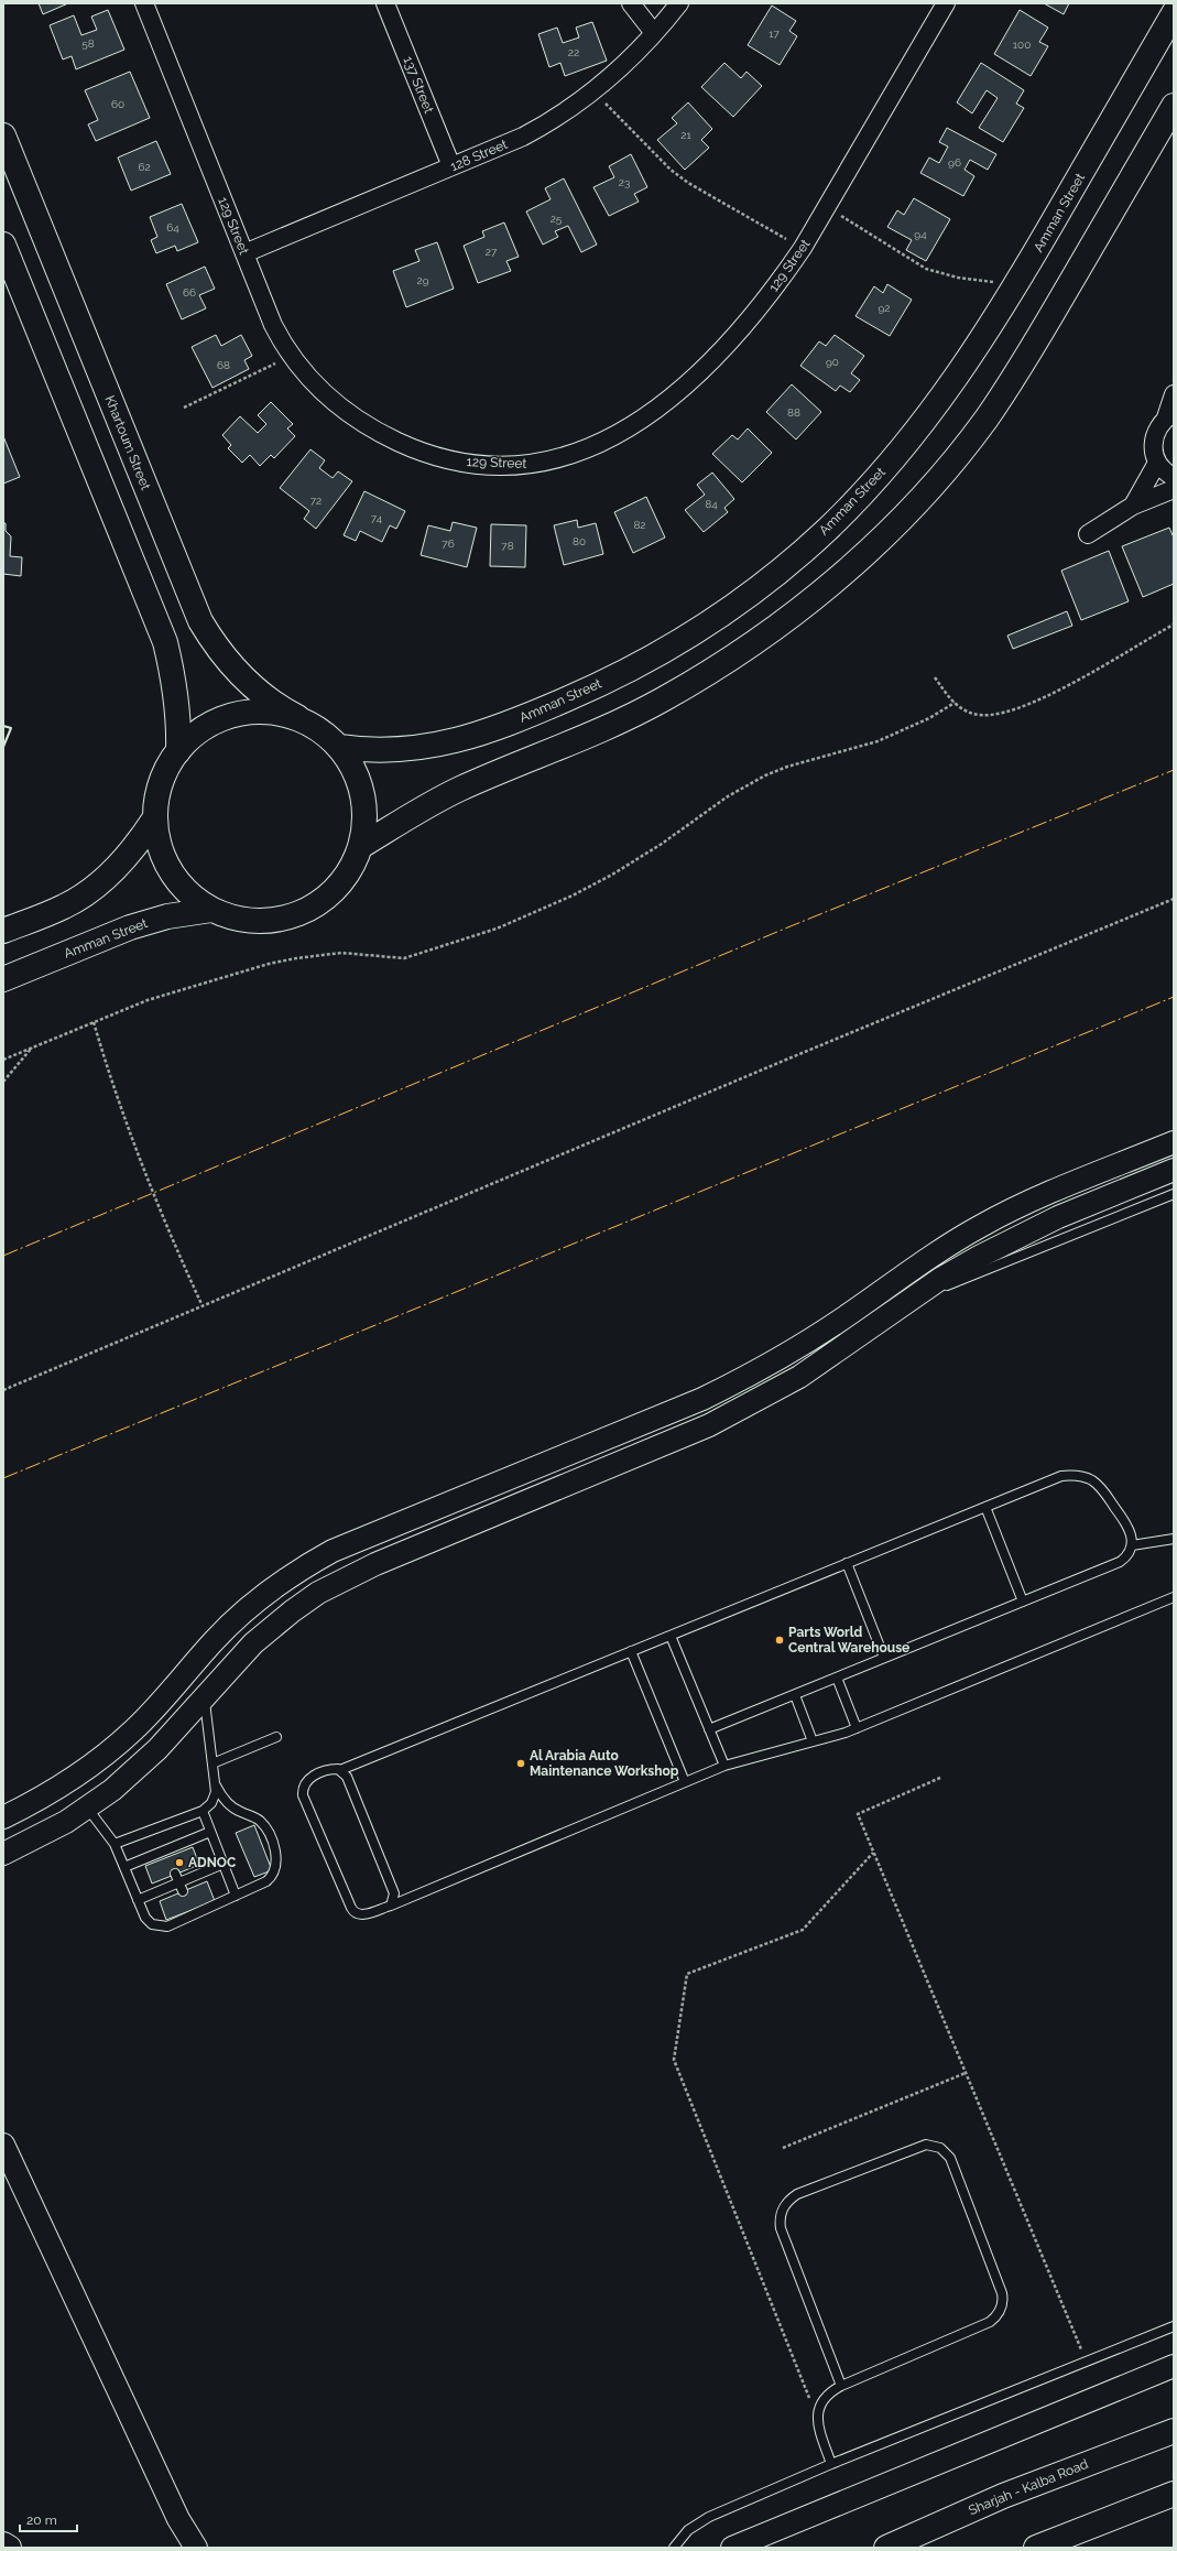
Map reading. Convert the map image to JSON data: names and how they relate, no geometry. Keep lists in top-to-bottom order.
{
  "streets": {
    "main road": ["Amman Street", "Khartoum Street", "Sharjah - Kalba Road"],
    "street": ["137 Street", "128 Street", "129 Street"]
  },
  "crossings": [
    ["137 Street", "128 Street"],
    ["128 Street", "129 Street"],
    ["Amman Street", "Khartoum Street"]
  ],
  "places": ["Parts World Central Warehouse", "Al Arabia Auto Maintenance Workshop", "ADNOC"],
  "house_numbers": [
    "17",
    "58",
    "100",
    "22",
    "60",
    "21",
    "96",
    "62",
    "23",
    "25",
    "64",
    "94",
    "27",
    "29",
    "66",
    "92",
    "90",
    "68",
    "88",
    "72",
    "84",
    "74",
    "82",
    "80",
    "76",
    "78"
  ],
  "scale_bar": "20 m"
}
